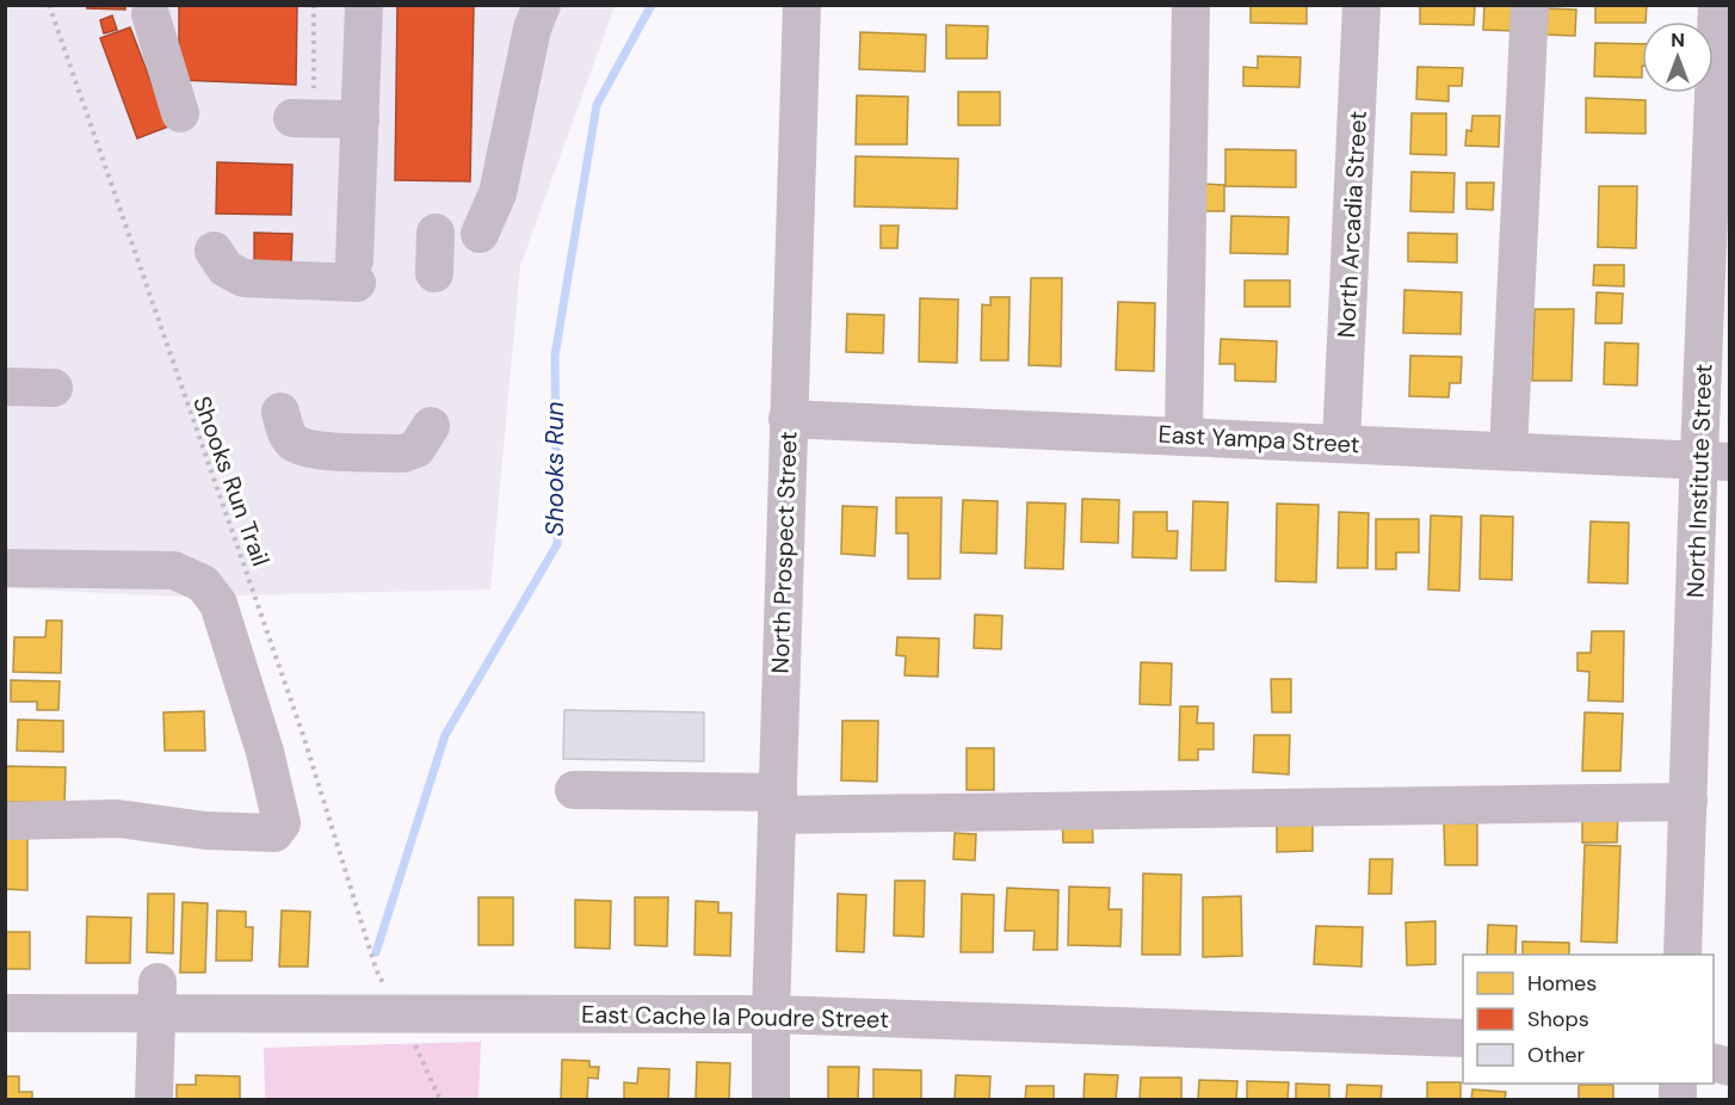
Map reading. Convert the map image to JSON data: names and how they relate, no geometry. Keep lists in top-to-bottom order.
{
  "streets": {
    "street": [
      "North Arcadia Street",
      "East Yampa Street",
      "North Institute Street",
      "North Prospect Street",
      "East Cache la Poudre Street"
    ],
    "path": ["Shooks Run Trail"]
  },
  "crossings": [
    ["North Arcadia Street", "East Yampa Street"],
    ["East Yampa Street", "North Institute Street"],
    ["East Yampa Street", "North Prospect Street"],
    ["North Prospect Street", "East Cache la Poudre Street"]
  ],
  "water": ["Shooks Run"],
  "legend": ["Homes", "Shops", "Other"],
  "north": "top"
}
